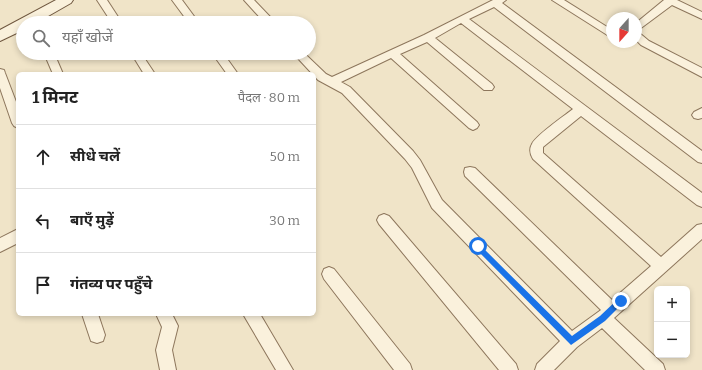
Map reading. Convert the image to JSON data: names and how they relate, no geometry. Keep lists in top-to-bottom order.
{
  "north": "bottom",
  "page": {
    "search": "यहाँ खोजें",
    "heading": ["1 मिनट", "पैदल · 80 m"],
    "list": [
      ["सीधे चलें", "50 m"],
      ["बाएँ मुड़ें", "30 m"],
      "गंतव्य पर पहुँचे"
    ],
    "map_buttons": ["+", "−"]
  }
}
